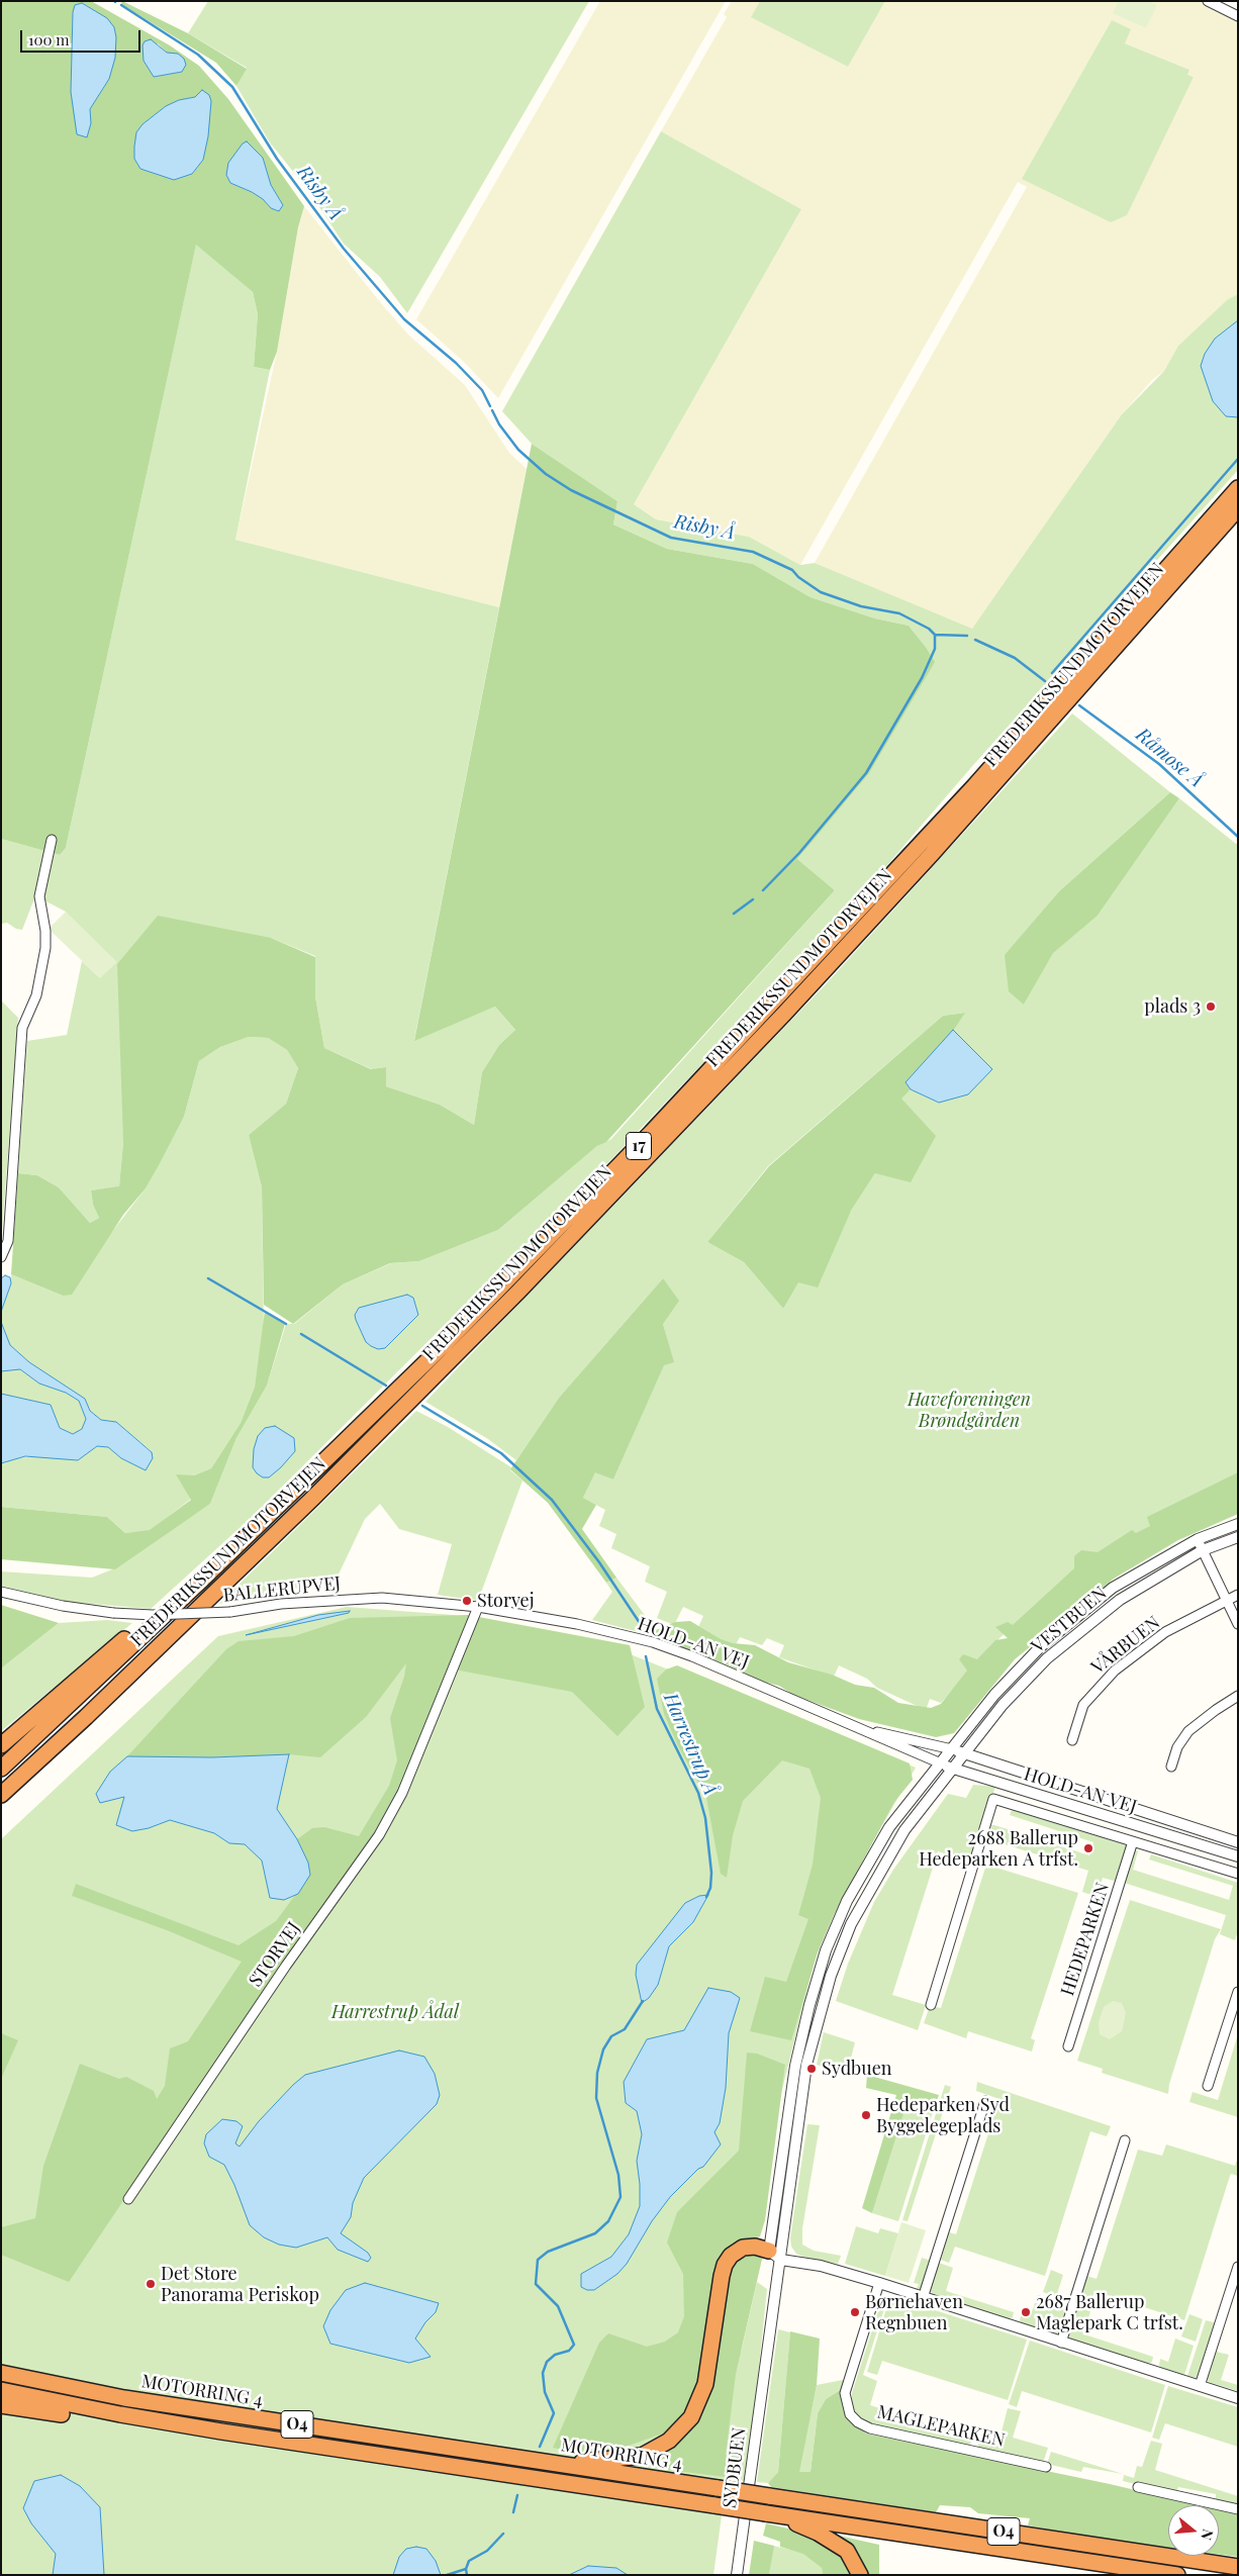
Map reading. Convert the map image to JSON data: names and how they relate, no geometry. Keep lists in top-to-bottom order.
{
  "streets": {
    "highway": [
      "FREDERIKSSUNDMOTORVEJEN",
      "17",
      "MOTORRING 4",
      "O4"
    ],
    "street": [
      "BALLERUPVEJ",
      "VESTBUEN",
      "HOLD-AN VEJ",
      "VÅRBUEN",
      "HEDEPARKEN",
      "STORVEJ",
      "MAGLEPARKEN",
      "SYDBUEN"
    ]
  },
  "crossings": [
    ["BALLERUPVEJ", "HOLD-AN VEJ"],
    ["BALLERUPVEJ", "STORVEJ"],
    ["VESTBUEN", "HOLD-AN VEJ"],
    ["VESTBUEN", "SYDBUEN"],
    ["HOLD-AN VEJ", "STORVEJ"],
    ["HOLD-AN VEJ", "SYDBUEN"],
    ["MOTORRING 4", "O4"],
    ["O4", "SYDBUEN"]
  ],
  "water": ["Risby Å", "Råmose Å", "Harrestrup Å"],
  "parks": ["Haveforeningen Brøndgården", "Harrestrup Ådal"],
  "places": [
    "plads 3",
    "Storvej",
    "2688 Ballerup Hedeparken A trfst.",
    "Sydbuen",
    "Hedeparken Syd Byggelegeplads",
    "Det Store Panorama Periskop",
    "Børnehaven Regnbuen",
    "2687 Ballerup Maglepark C trfst."
  ],
  "scale_bar": "100 m",
  "north": "right"
}
